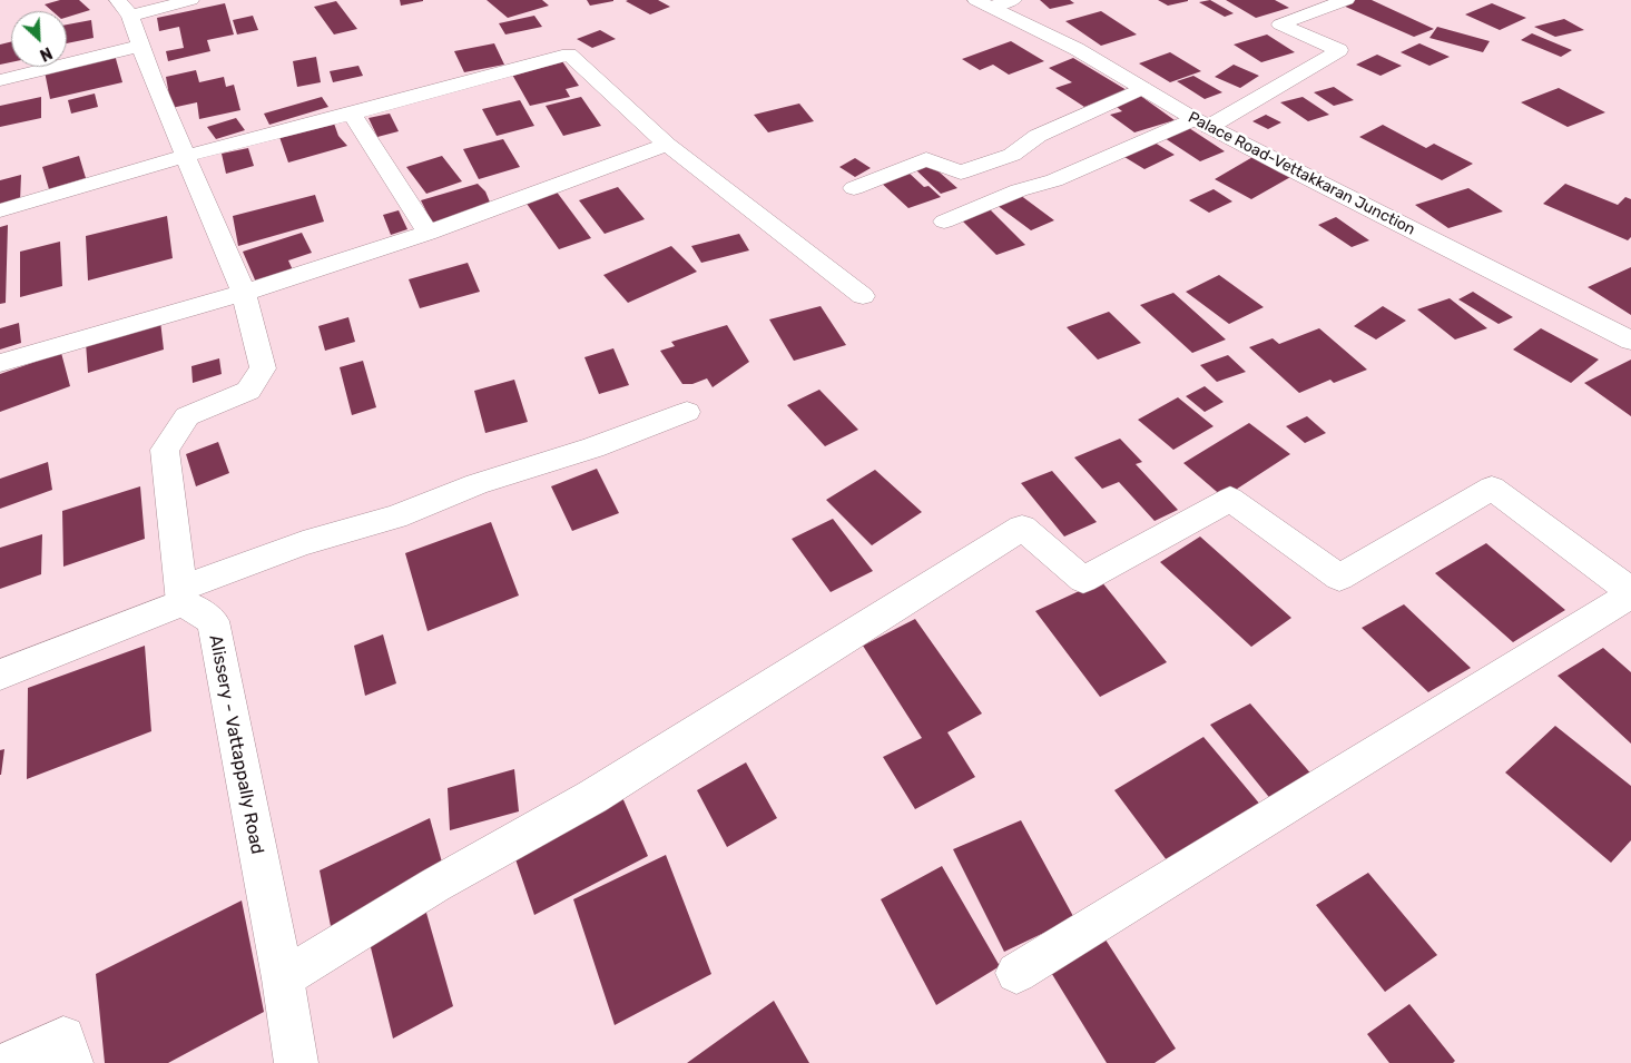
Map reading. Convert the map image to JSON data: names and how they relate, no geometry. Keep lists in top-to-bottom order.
{
  "streets": {
    "street": ["Palace Road-Vettakkaran Junction", "Alissery - Vattappally Road"]
  },
  "north": "bottom right"
}
